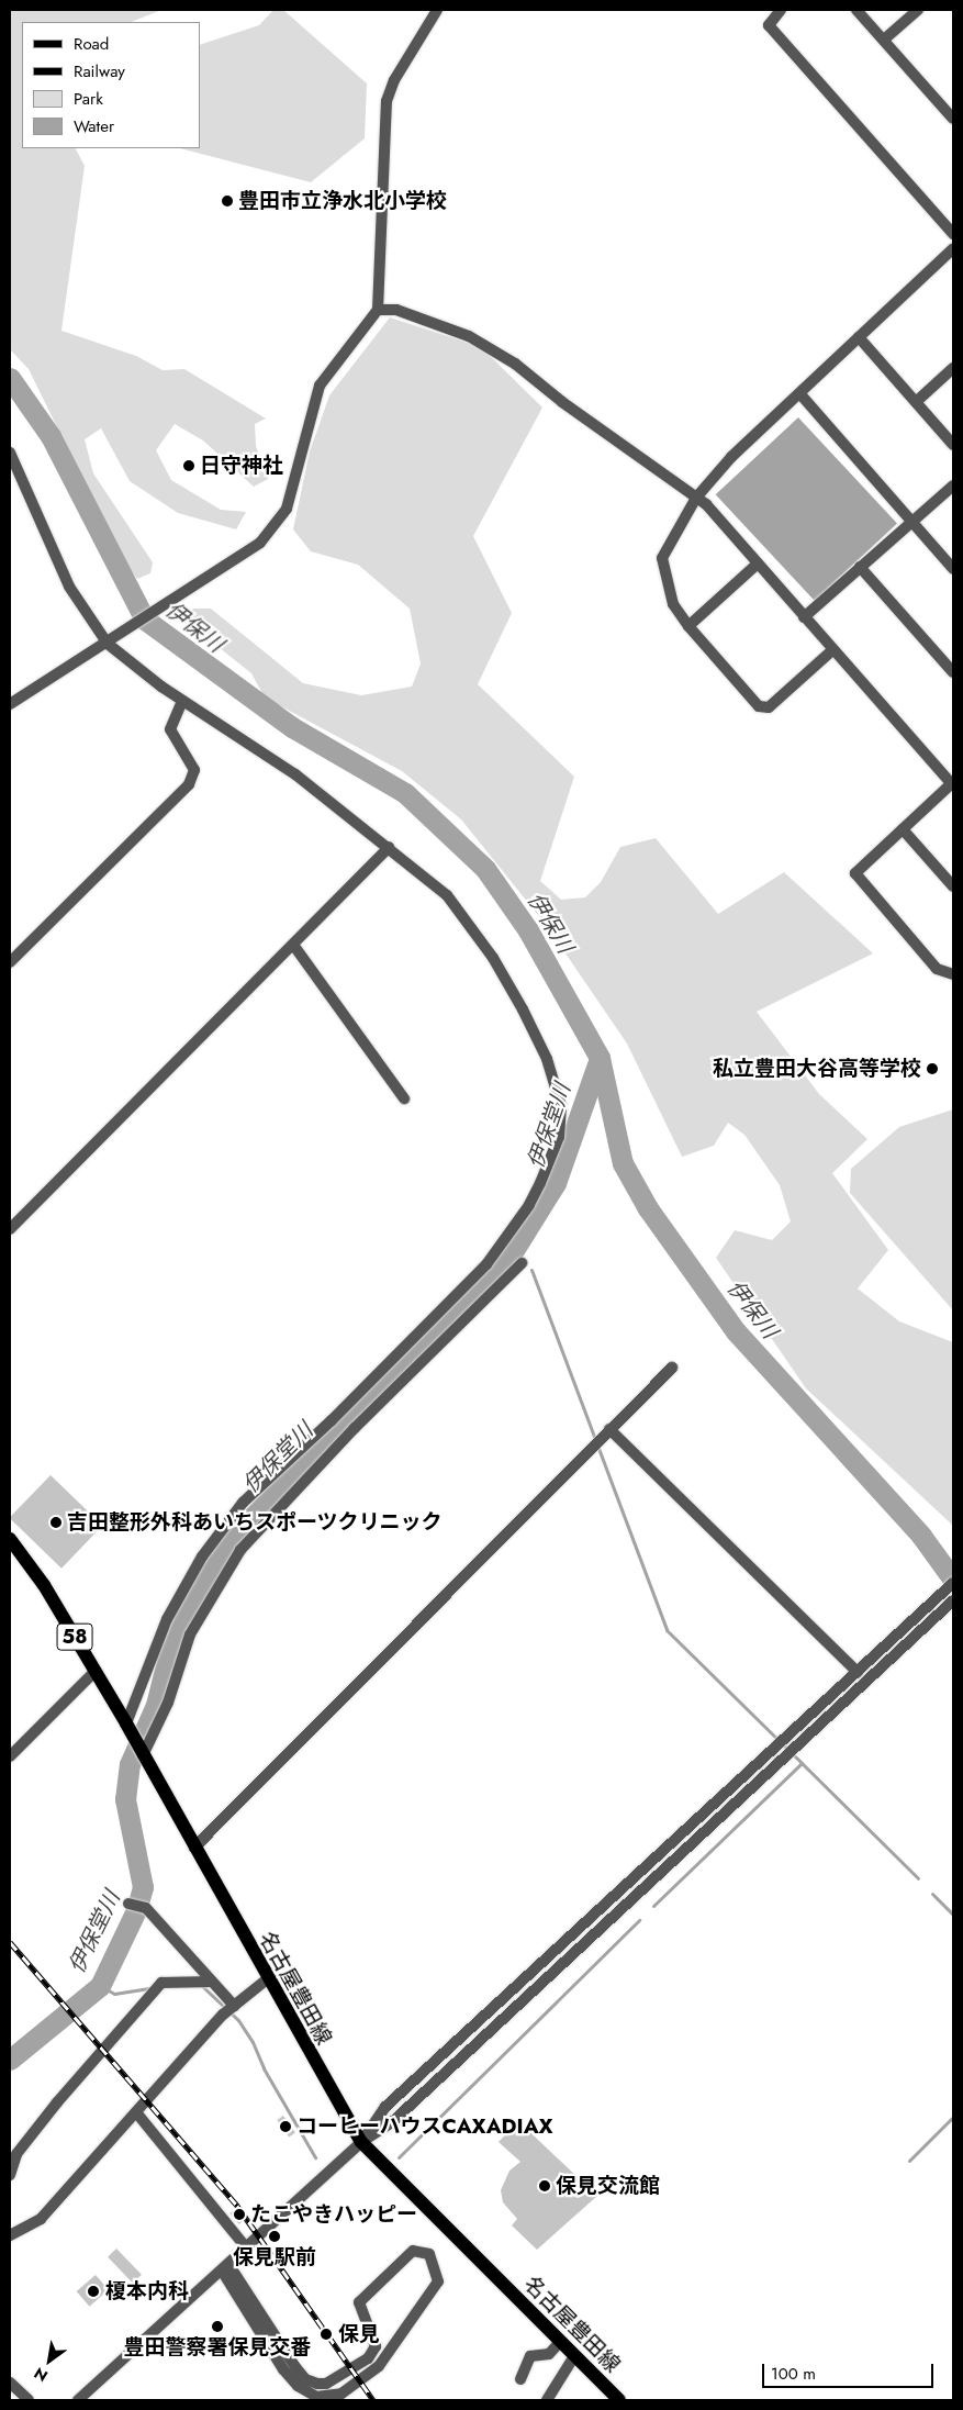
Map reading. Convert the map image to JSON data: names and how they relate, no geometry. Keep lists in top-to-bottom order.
{
  "streets": {
    "main road": ["58", "名古屋豊田線"]
  },
  "water": ["伊保川", "伊保堂川"],
  "places": [
    "豊田市立浄水北小学校",
    "日守神社",
    "私立豊田大谷高等学校",
    "吉田整形外科あいちスポーツクリニック",
    "コーヒーハウスCAXADIAX",
    "保見交流館",
    "たこやきハッピー",
    "保見駅前",
    "榎本内科",
    "豊田警察署保見交番",
    "保見"
  ],
  "legend": [
    "Road",
    "Railway",
    "Park",
    "Water"
  ],
  "scale_bar": "100 m",
  "north": "bottom left"
}
